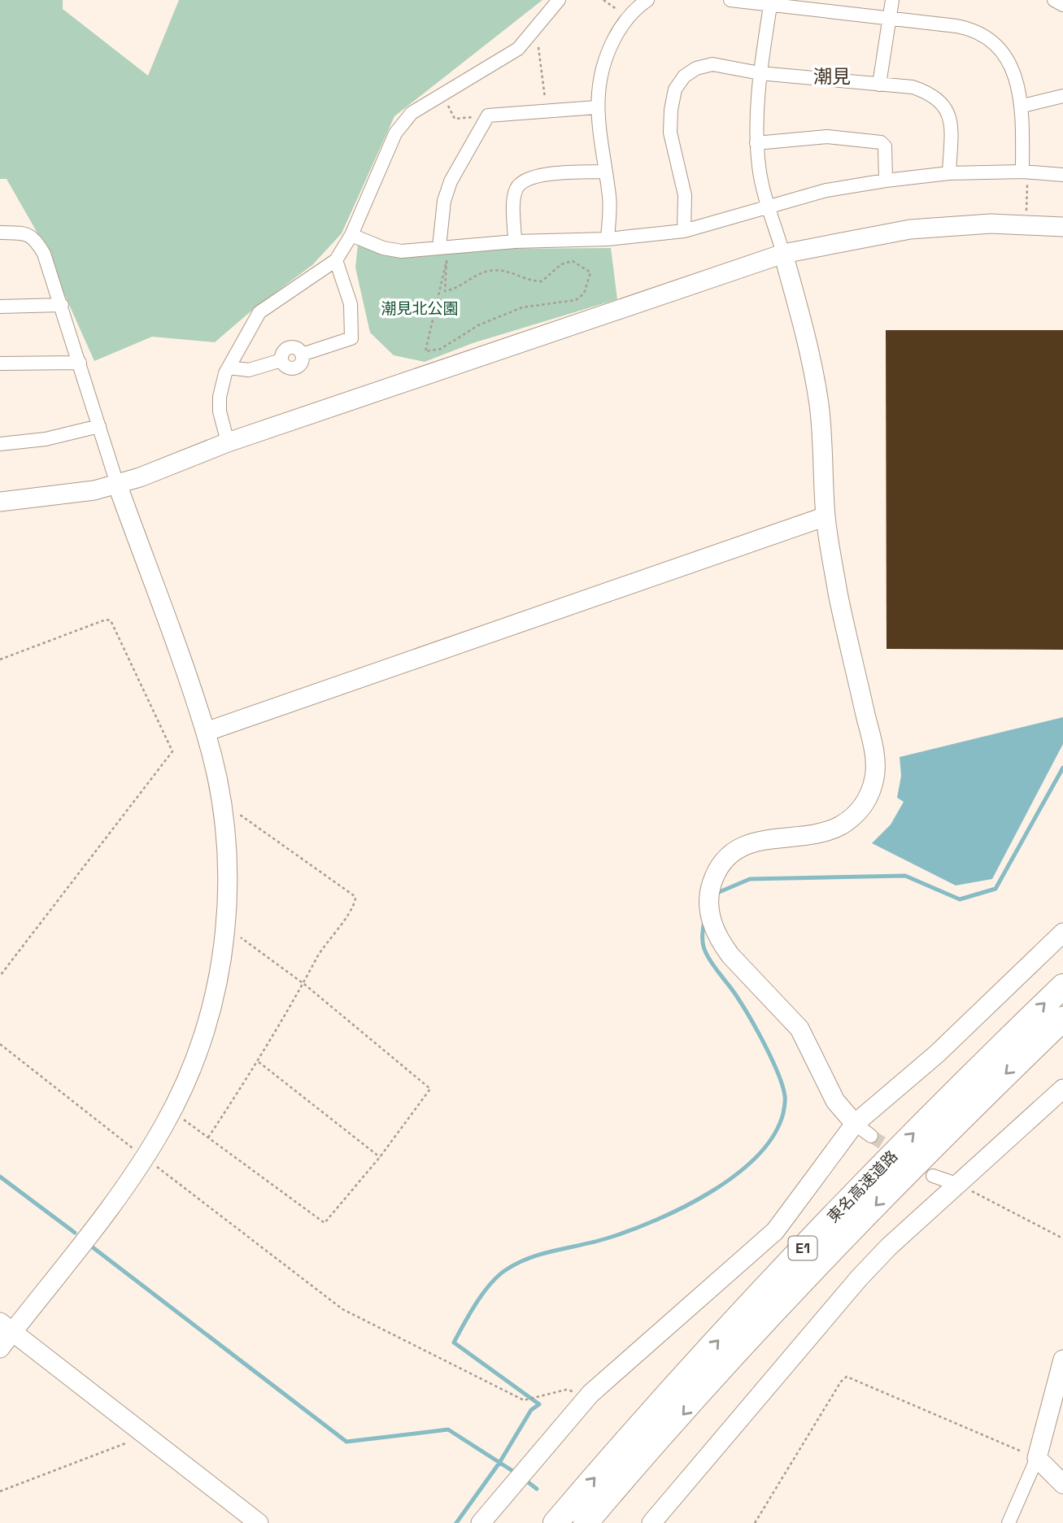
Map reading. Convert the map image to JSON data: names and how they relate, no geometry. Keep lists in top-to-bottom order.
{
  "streets": {
    "highway": ["東名高速道路", "E1"]
  },
  "districts": ["潮見"],
  "parks": ["潮見北公園"]
}
